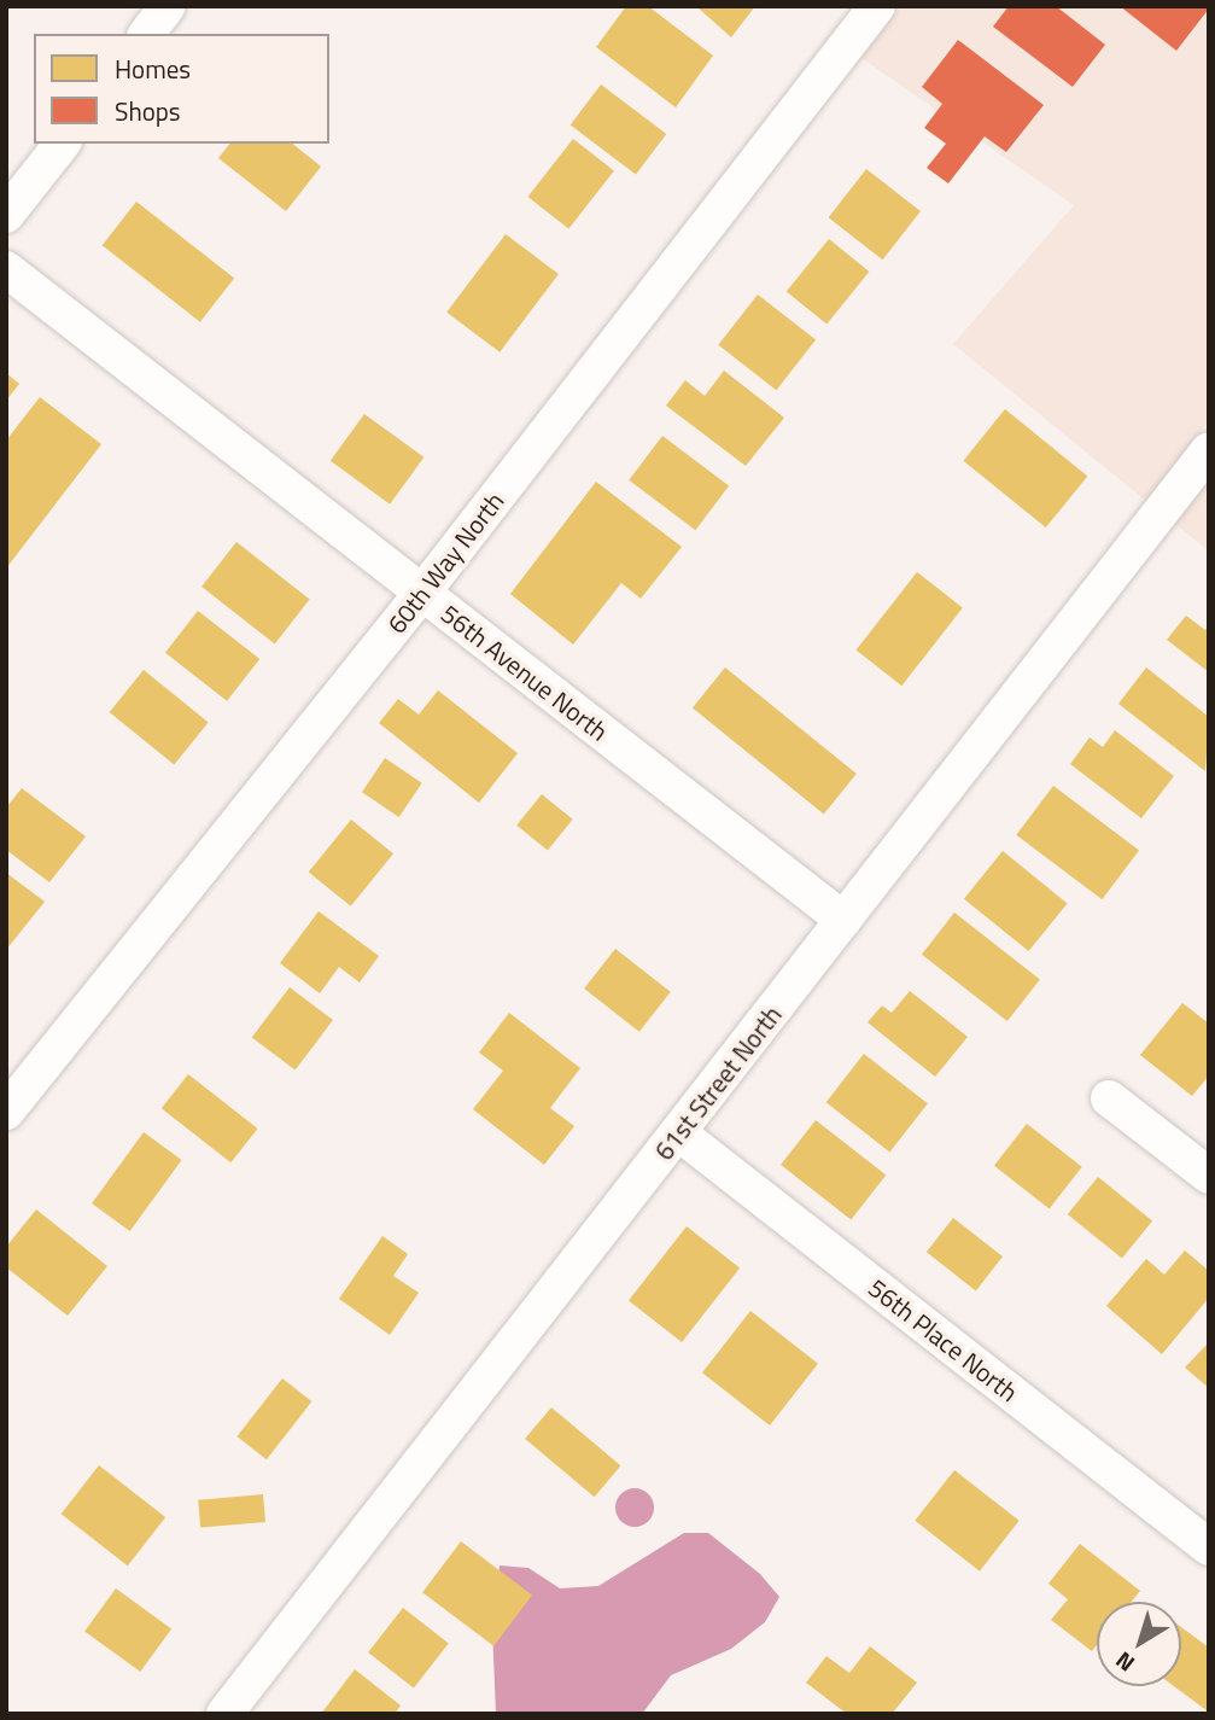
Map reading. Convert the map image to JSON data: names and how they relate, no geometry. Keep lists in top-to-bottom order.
{
  "streets": {
    "street": [
      "60th Way North",
      "56th Avenue North",
      "61st Street North",
      "56th Place North"
    ]
  },
  "crossings": [
    ["60th Way North", "56th Avenue North"],
    ["56th Avenue North", "61st Street North"],
    ["61st Street North", "56th Place North"]
  ],
  "legend": ["Homes", "Shops"],
  "north": "bottom left"
}
